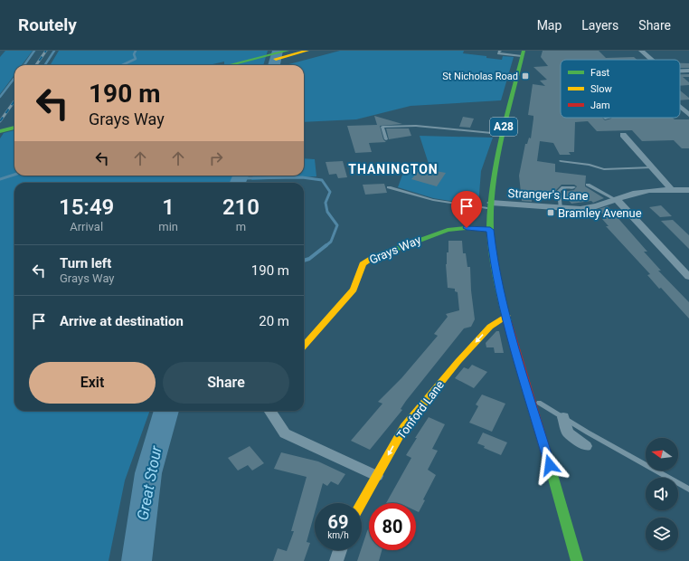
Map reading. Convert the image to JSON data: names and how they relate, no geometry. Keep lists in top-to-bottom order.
{
  "streets": {
    "main road": ["A28", "Grays Way", "Tonford Lane"],
    "street": ["Stranger's Lane"]
  },
  "crossings": [
    ["A28", "Stranger's Lane"],
    ["A28", "Grays Way"],
    ["A28", "Tonford Lane"]
  ],
  "one_way": ["Tonford Lane"],
  "districts": ["THANINGTON"],
  "water": ["Great Stour"],
  "places": {
    "transit": ["St Nicholas Road", "Bramley Avenue"]
  },
  "legend": ["Fast", "Slow", "Jam"],
  "north": "left",
  "page": {
    "header": "Routely",
    "nav": ["Map", "Layers", "Share"],
    "turn": ["190 m", "Grays Way"],
    "eta": [
      "15:49",
      "Arrival",
      "1",
      "min",
      "210",
      "m"
    ],
    "list": [
      {
        "name": "Turn left",
        "note": "Grays Way",
        "value": "190 m"
      },
      {
        "name": "Arrive at destination",
        "value": "20 m"
      }
    ],
    "buttons": ["Exit", "Share"],
    "speed": "69 km/h",
    "limit": "80"
  }
}
